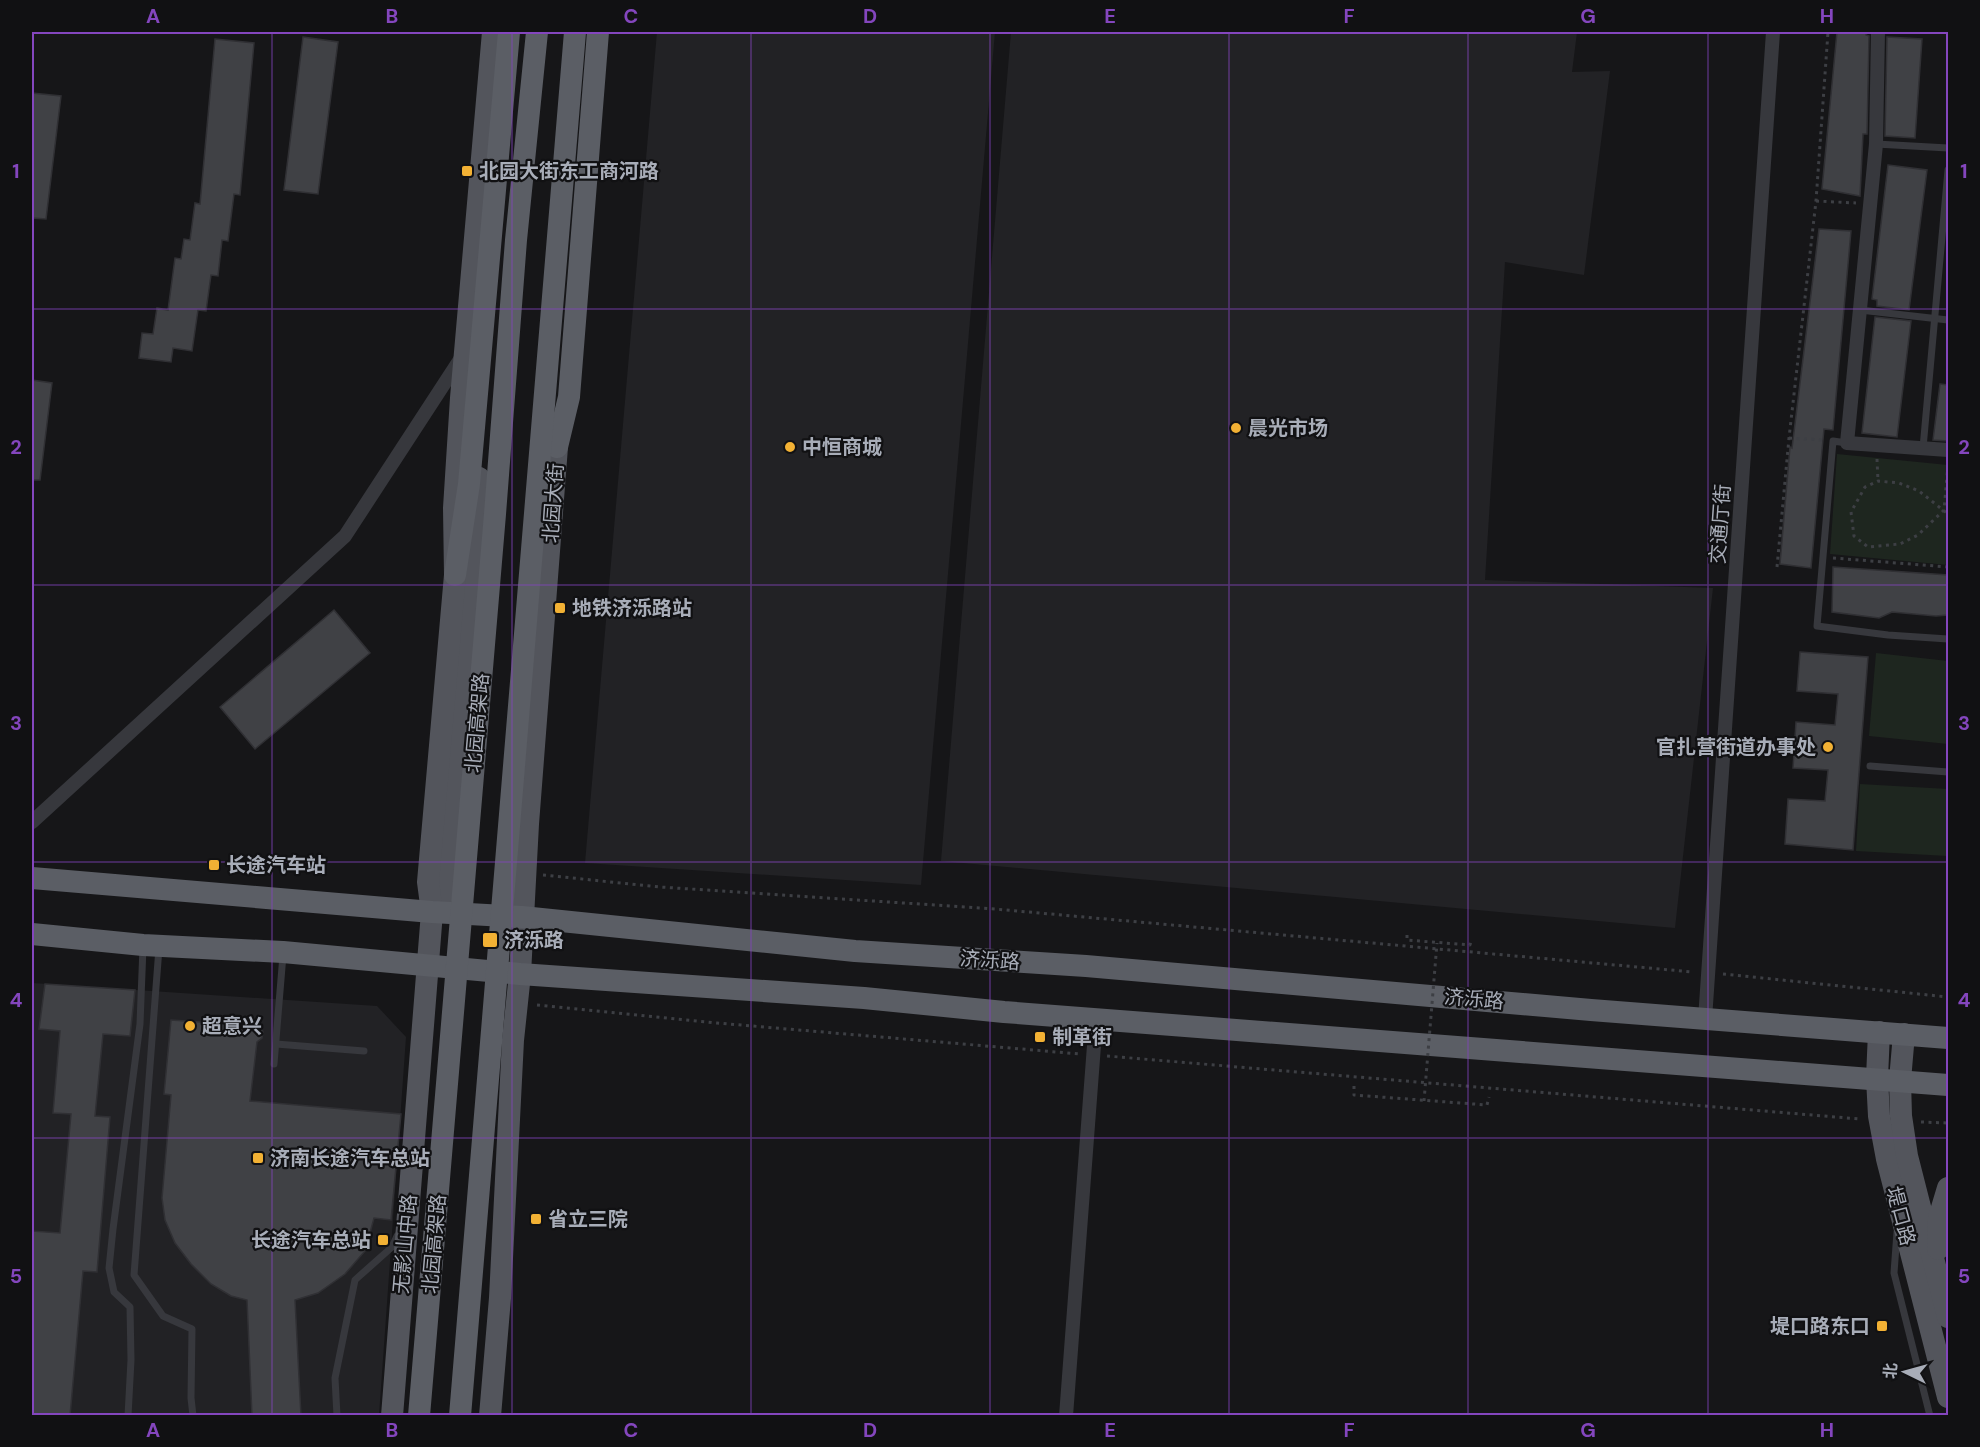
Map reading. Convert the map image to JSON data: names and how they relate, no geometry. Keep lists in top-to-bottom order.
{
  "streets": {
    "highway": ["北园高架路", "济泺路"],
    "main road": ["北园大街", "堤口路", "无影山中路"],
    "street": ["交通厅街"]
  },
  "crossings": [
    ["北园大街", "济泺路"],
    ["交通厅街", "济泺路"],
    ["济泺路", "堤口路"]
  ],
  "places": {
    "transit": [
      "北园大街东工商河路",
      "地铁济泺路站",
      "长途汽车站",
      "济泺路",
      "制革街",
      "济南长途汽车总站",
      "省立三院",
      "长途汽车总站",
      "堤口路东口"
    ],
    "other": [
      "晨光市场",
      "中恒商城",
      "官扎营街道办事处",
      "超意兴"
    ]
  },
  "north": "left",
  "grid": {
    "columns": [
      "A",
      "B",
      "C",
      "D",
      "E",
      "F",
      "G",
      "H"
    ],
    "rows": [
      "1",
      "2",
      "3",
      "4",
      "5"
    ]
  }
}
